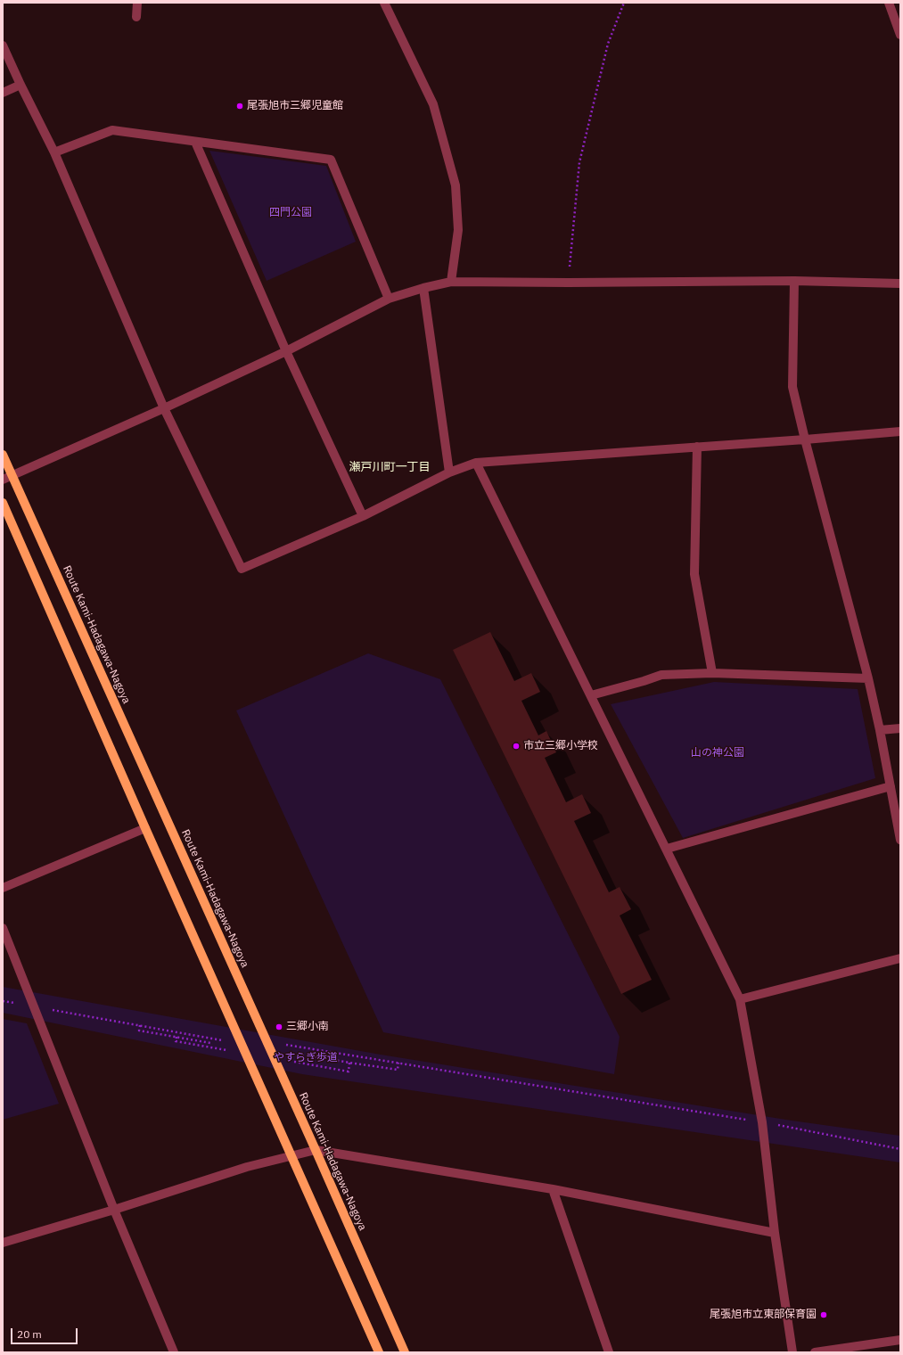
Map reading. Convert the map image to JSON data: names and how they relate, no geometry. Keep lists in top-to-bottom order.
{
  "streets": {
    "main road": ["Route Kami-Hadagawa-Nagoya"]
  },
  "districts": ["瀬戸川町一丁目"],
  "parks": ["四門公園", "山の神公園", "やすらぎ歩道"],
  "places": [
    "尾張旭市三郷児童館",
    "市立三郷小学校",
    "三郷小南",
    "尾張旭市立東部保育園"
  ],
  "scale_bar": "20 m"
}
